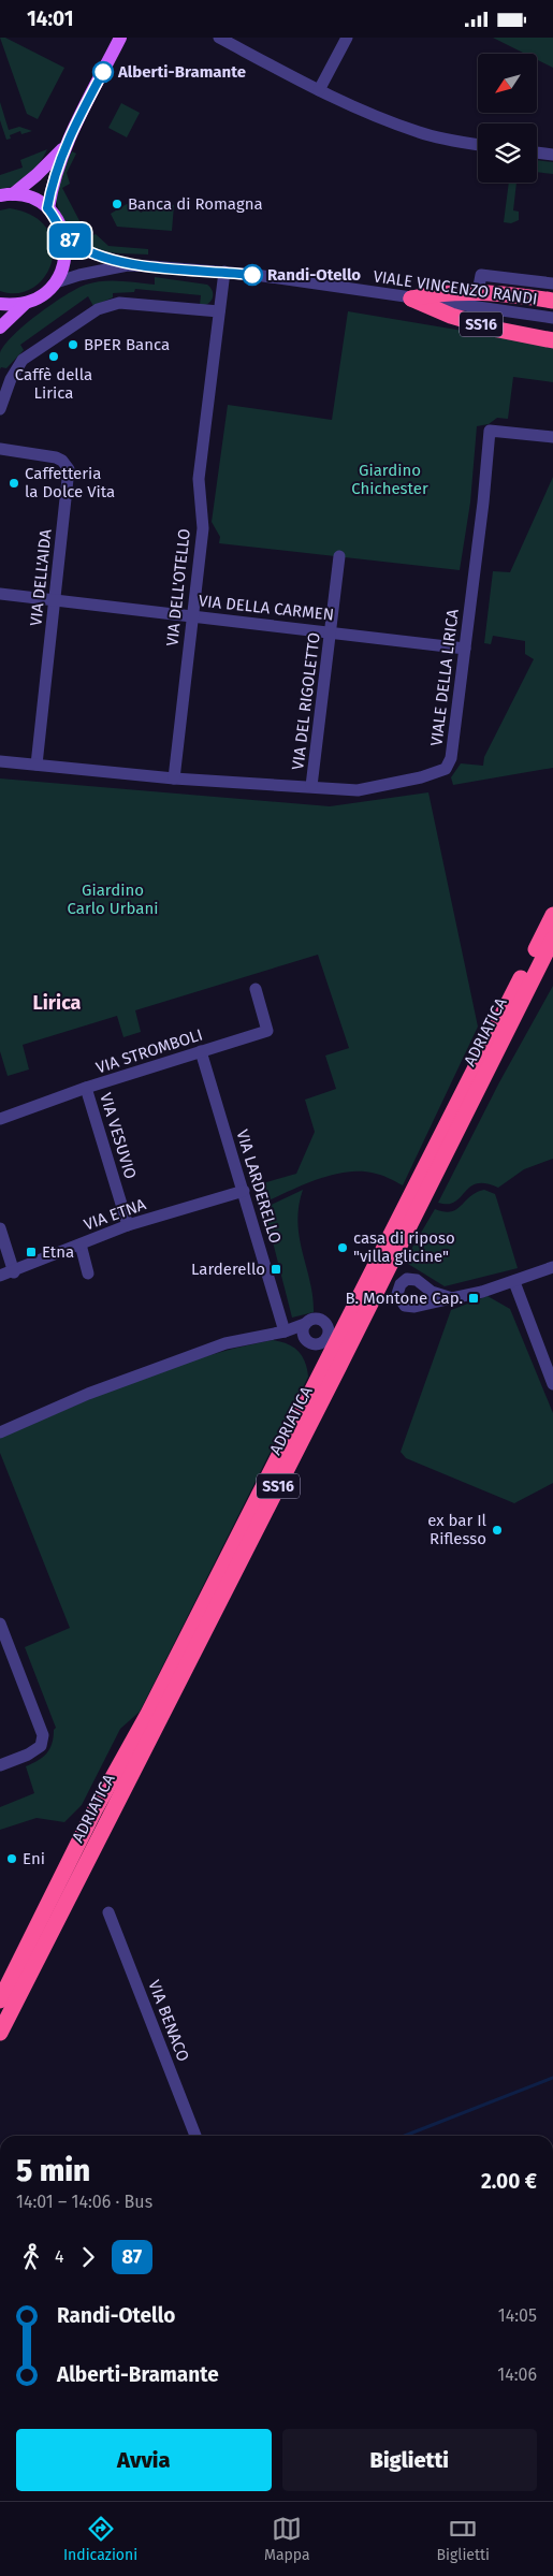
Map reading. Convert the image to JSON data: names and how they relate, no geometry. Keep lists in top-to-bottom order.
{
  "streets": {
    "highway": ["SS16", "ADRIATICA"],
    "street": [
      "VIALE VINCENZO RANDI",
      "VIA DELL'AIDA",
      "VIA DELL'OTELLO",
      "VIA DELLA CARMEN",
      "VIALE DELLA LIRICA",
      "VIA DEL RIGOLETTO",
      "VIA STROMBOLI",
      "VIA VESUVIO",
      "VIA LARDERELLO",
      "VIA ETNA",
      "VIA BENACO"
    ]
  },
  "crossings": [
    ["VIALE VINCENZO RANDI", "SS16"],
    ["VIALE VINCENZO RANDI", "VIA DELL'OTELLO"],
    ["VIA DELL'AIDA", "VIA DELLA CARMEN"],
    ["VIA DELL'AIDA", "VIALE DELLA LIRICA"],
    ["VIA DELL'OTELLO", "VIA DELLA CARMEN"],
    ["VIA DELL'OTELLO", "VIALE DELLA LIRICA"],
    ["VIA DELLA CARMEN", "VIALE DELLA LIRICA"],
    ["VIA DELLA CARMEN", "VIA DEL RIGOLETTO"],
    ["VIALE DELLA LIRICA", "VIA DEL RIGOLETTO"],
    ["VIA STROMBOLI", "VIA VESUVIO"],
    ["VIA STROMBOLI", "VIA LARDERELLO"],
    ["VIA VESUVIO", "VIA ETNA"],
    ["VIA LARDERELLO", "VIA ETNA"]
  ],
  "districts": ["Lirica"],
  "parks": ["Giardino Chichester", "Giardino Carlo Urbani"],
  "places": {
    "other": [
      "Alberti-Bramante",
      "Banca di Romagna",
      "Randi-Otello",
      "BPER Banca",
      "Caffè della Lirica",
      "Caffetteria la Dolce Vita",
      "casa di riposo \"villa glicine\"",
      "ex bar Il Riflesso",
      "Eni"
    ],
    "transit": ["Etna", "Larderello", "B. Montone Cap."]
  },
  "lines": ["bus line 87"],
  "north": "bottom left",
  "page": {
    "status": "14:01",
    "on_map": "87",
    "heading": ["5 min", "14:01 – 14:06 · Bus", "2.00 €"],
    "legs": ["4", "87"],
    "list": [
      {
        "name": "Randi-Otello",
        "value": "14:05"
      },
      {
        "name": "Alberti-Bramante",
        "value": "14:06"
      }
    ],
    "buttons": ["Avvia", "Biglietti"],
    "tabs": ["Indicazioni", "Mappa", "Biglietti"]
  }
}
